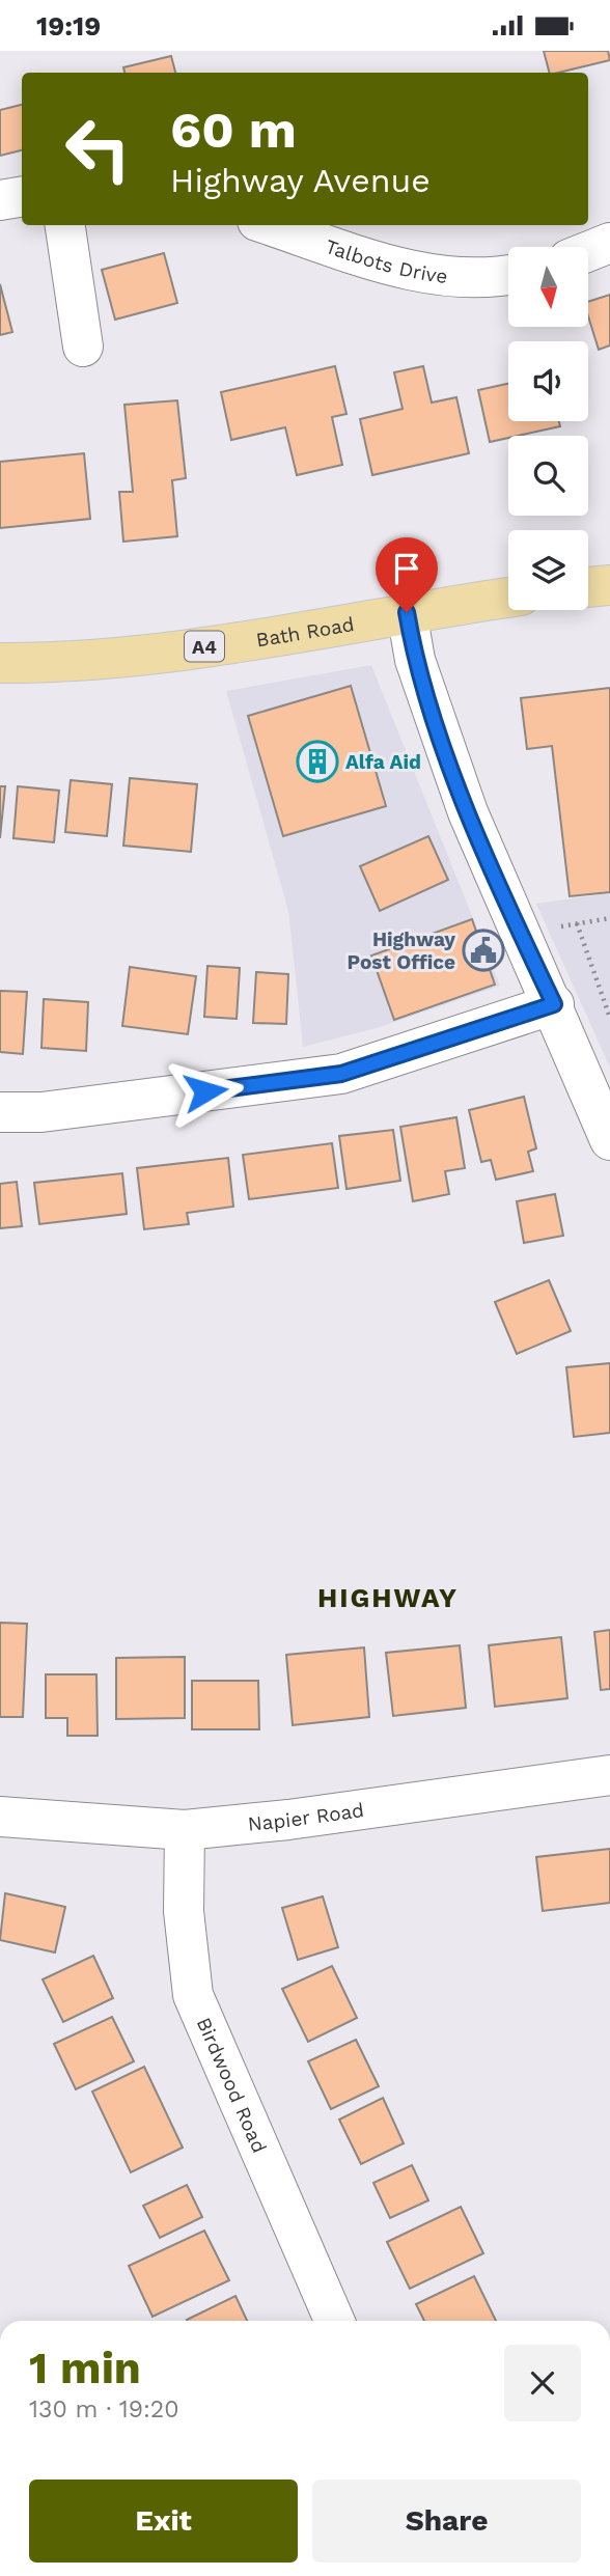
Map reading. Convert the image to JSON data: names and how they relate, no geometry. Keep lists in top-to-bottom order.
{
  "streets": {
    "main road": ["Bath Road", "A4"],
    "street": ["Talbots Drive", "Napier Road", "Birdwood Road"]
  },
  "crossings": [
    ["Napier Road", "Birdwood Road"]
  ],
  "districts": ["HIGHWAY"],
  "places": {
    "building": ["Alfa Aid"],
    "public building": ["Highway Post Office"]
  },
  "north": "bottom",
  "page": {
    "status": "19:19",
    "turn": ["60 m", "Highway Avenue"],
    "heading": ["1 min", "130 m · 19:20"],
    "buttons": ["Exit", "Share"]
  }
}
